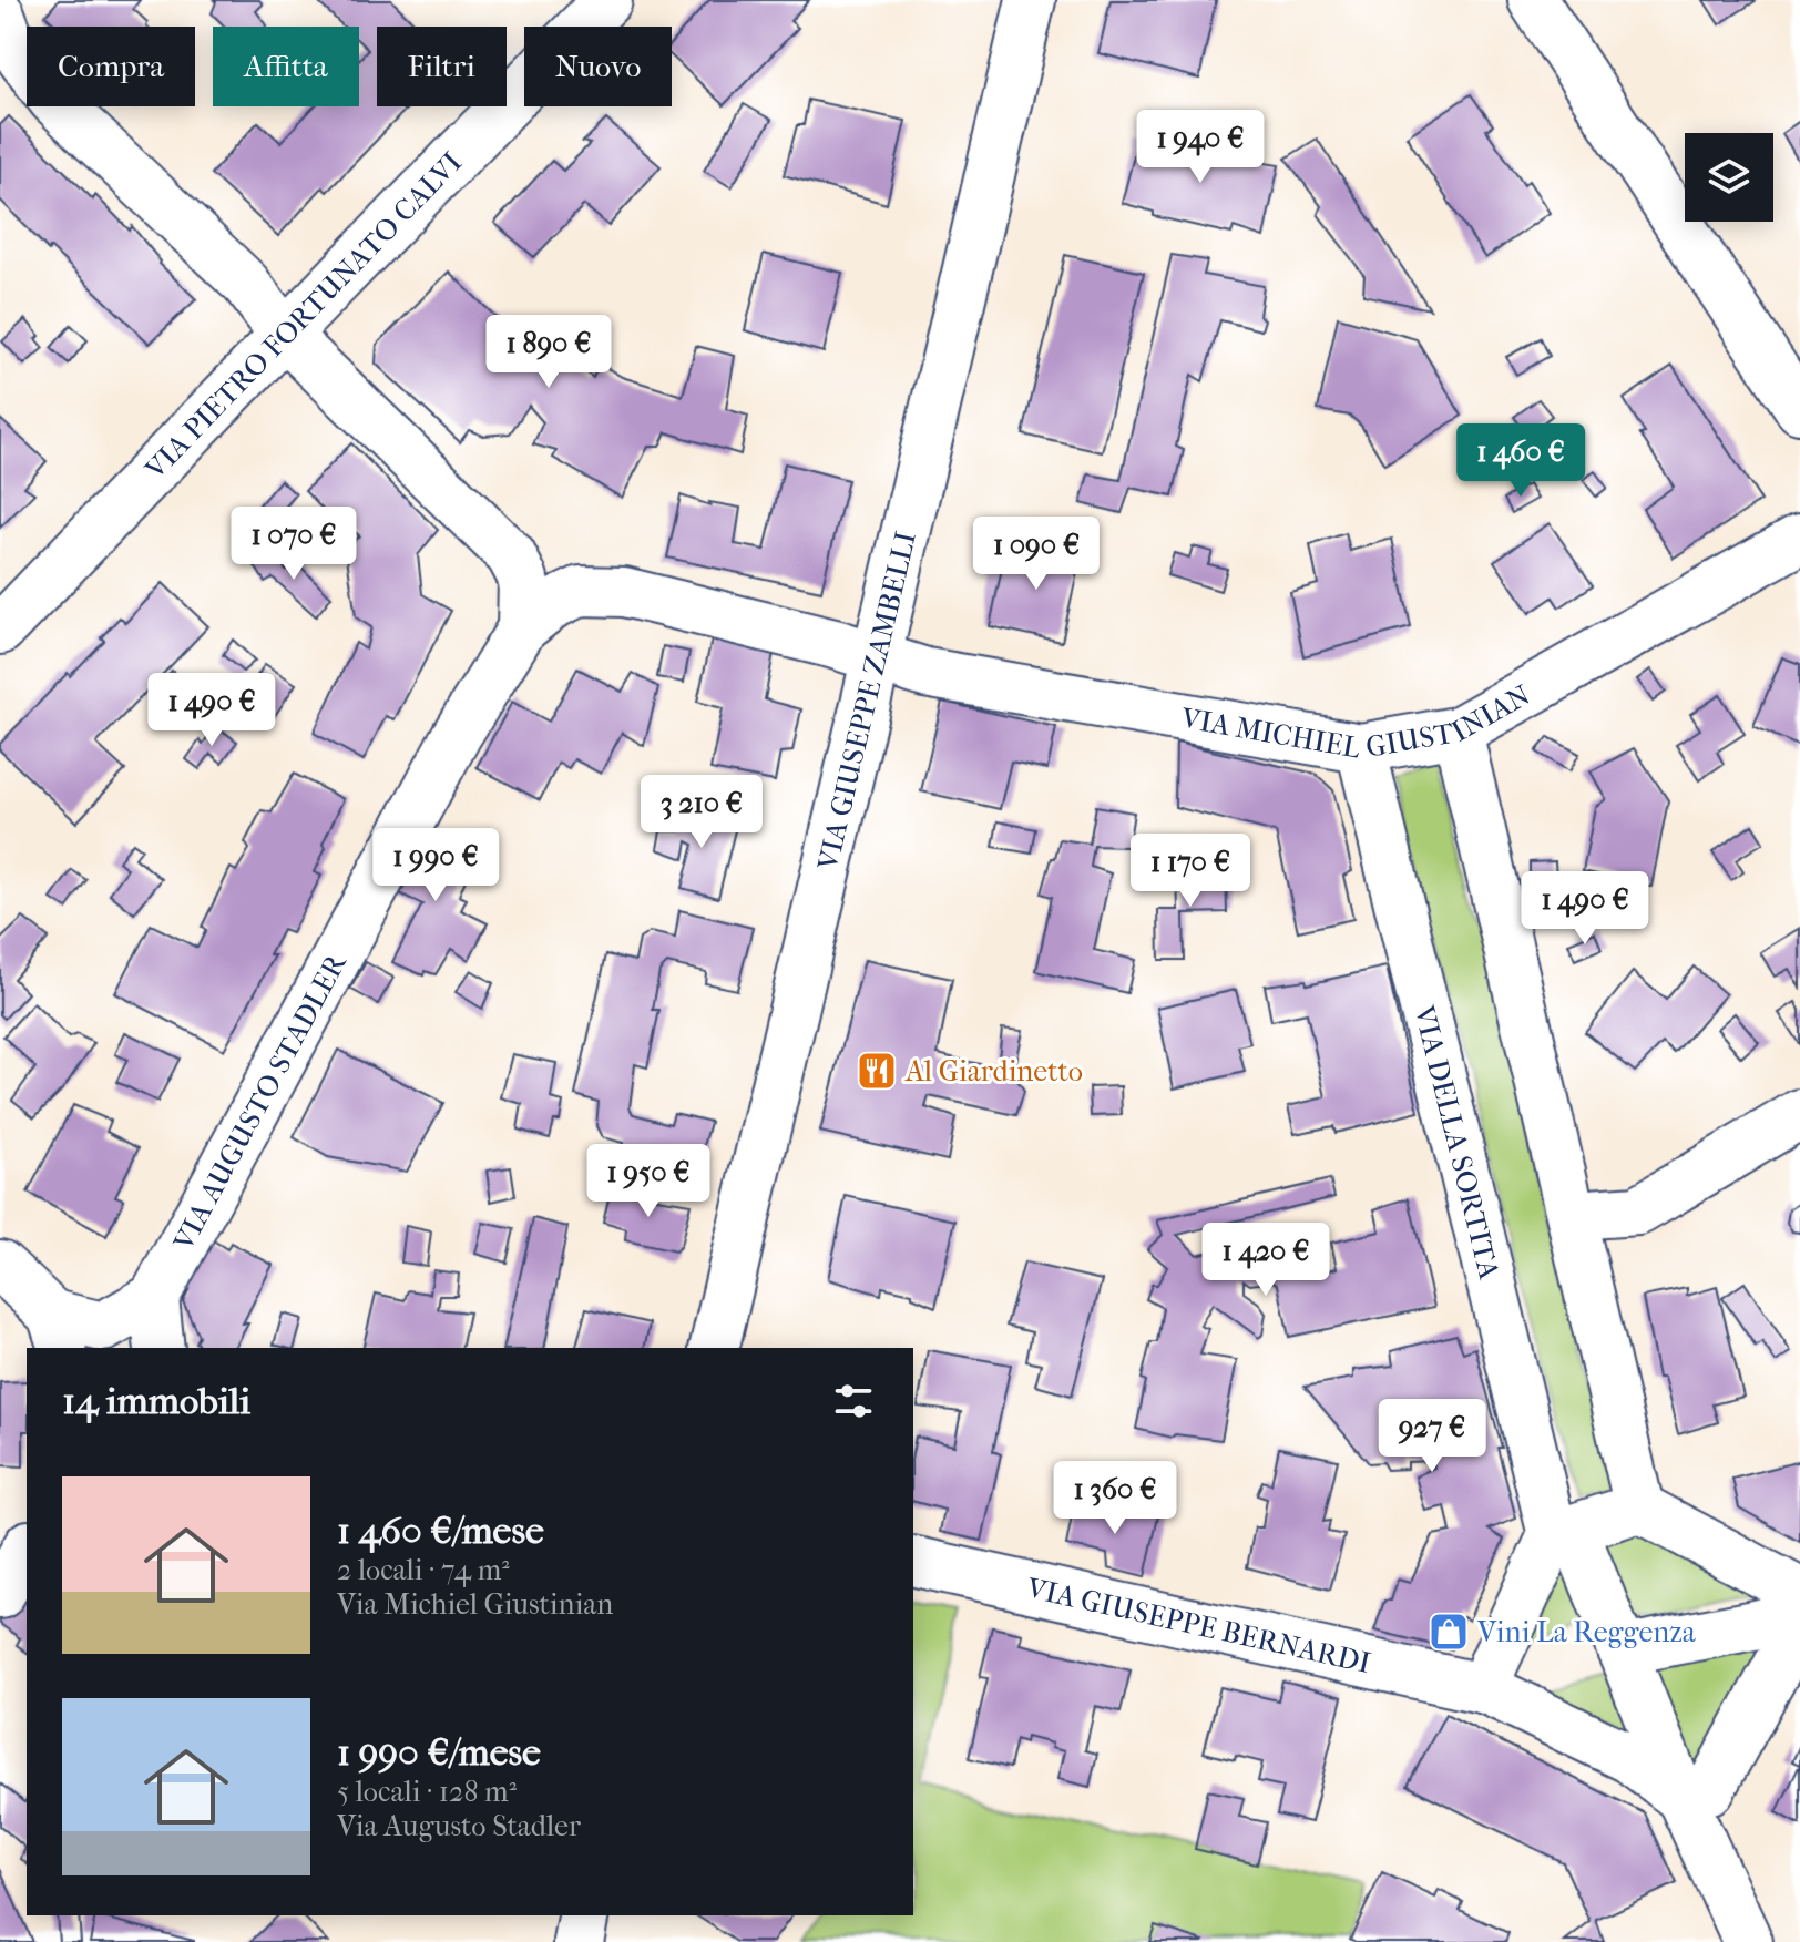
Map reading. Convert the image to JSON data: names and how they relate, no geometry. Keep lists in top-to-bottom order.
{
  "streets": {
    "street": [
      "VIA PIETRO FORTUNATO CALVI",
      "VIA MICHIEL GIUSTINIAN",
      "VIA GIUSEPPE ZAMBELLI",
      "VIA AUGUSTO STADLER",
      "VIA DELLA SORTITA",
      "VIA GIUSEPPE BERNARDI"
    ]
  },
  "crossings": [
    ["VIA MICHIEL GIUSTINIAN", "VIA GIUSEPPE ZAMBELLI"],
    ["VIA MICHIEL GIUSTINIAN", "VIA AUGUSTO STADLER"],
    ["VIA MICHIEL GIUSTINIAN", "VIA DELLA SORTITA"],
    ["VIA DELLA SORTITA", "VIA GIUSEPPE BERNARDI"]
  ],
  "places": {
    "restaurant": ["Al Giardinetto"],
    "shop": ["Vini La Reggenza"]
  },
  "page": {
    "chip": [
      "Compra",
      "Affitta",
      "Filtri",
      "Nuovo"
    ],
    "price": [
      "1 940 €",
      "1 890 €",
      "1 460 €",
      "1 070 €",
      "1 090 €",
      "1 490 €",
      "3 210 €",
      "1 990 €",
      "1 170 €",
      "1 490 €",
      "1 950 €",
      "1 420 €",
      "927 €",
      "1 360 €"
    ],
    "heading": "14 immobili",
    "list": [
      {
        "name": "1 460 €/mese",
        "note": "2 locali · 74 m² · Via Michiel Giustinian"
      },
      {
        "name": "1 990 €/mese",
        "note": "5 locali · 128 m² · Via Augusto Stadler"
      }
    ]
  }
}
